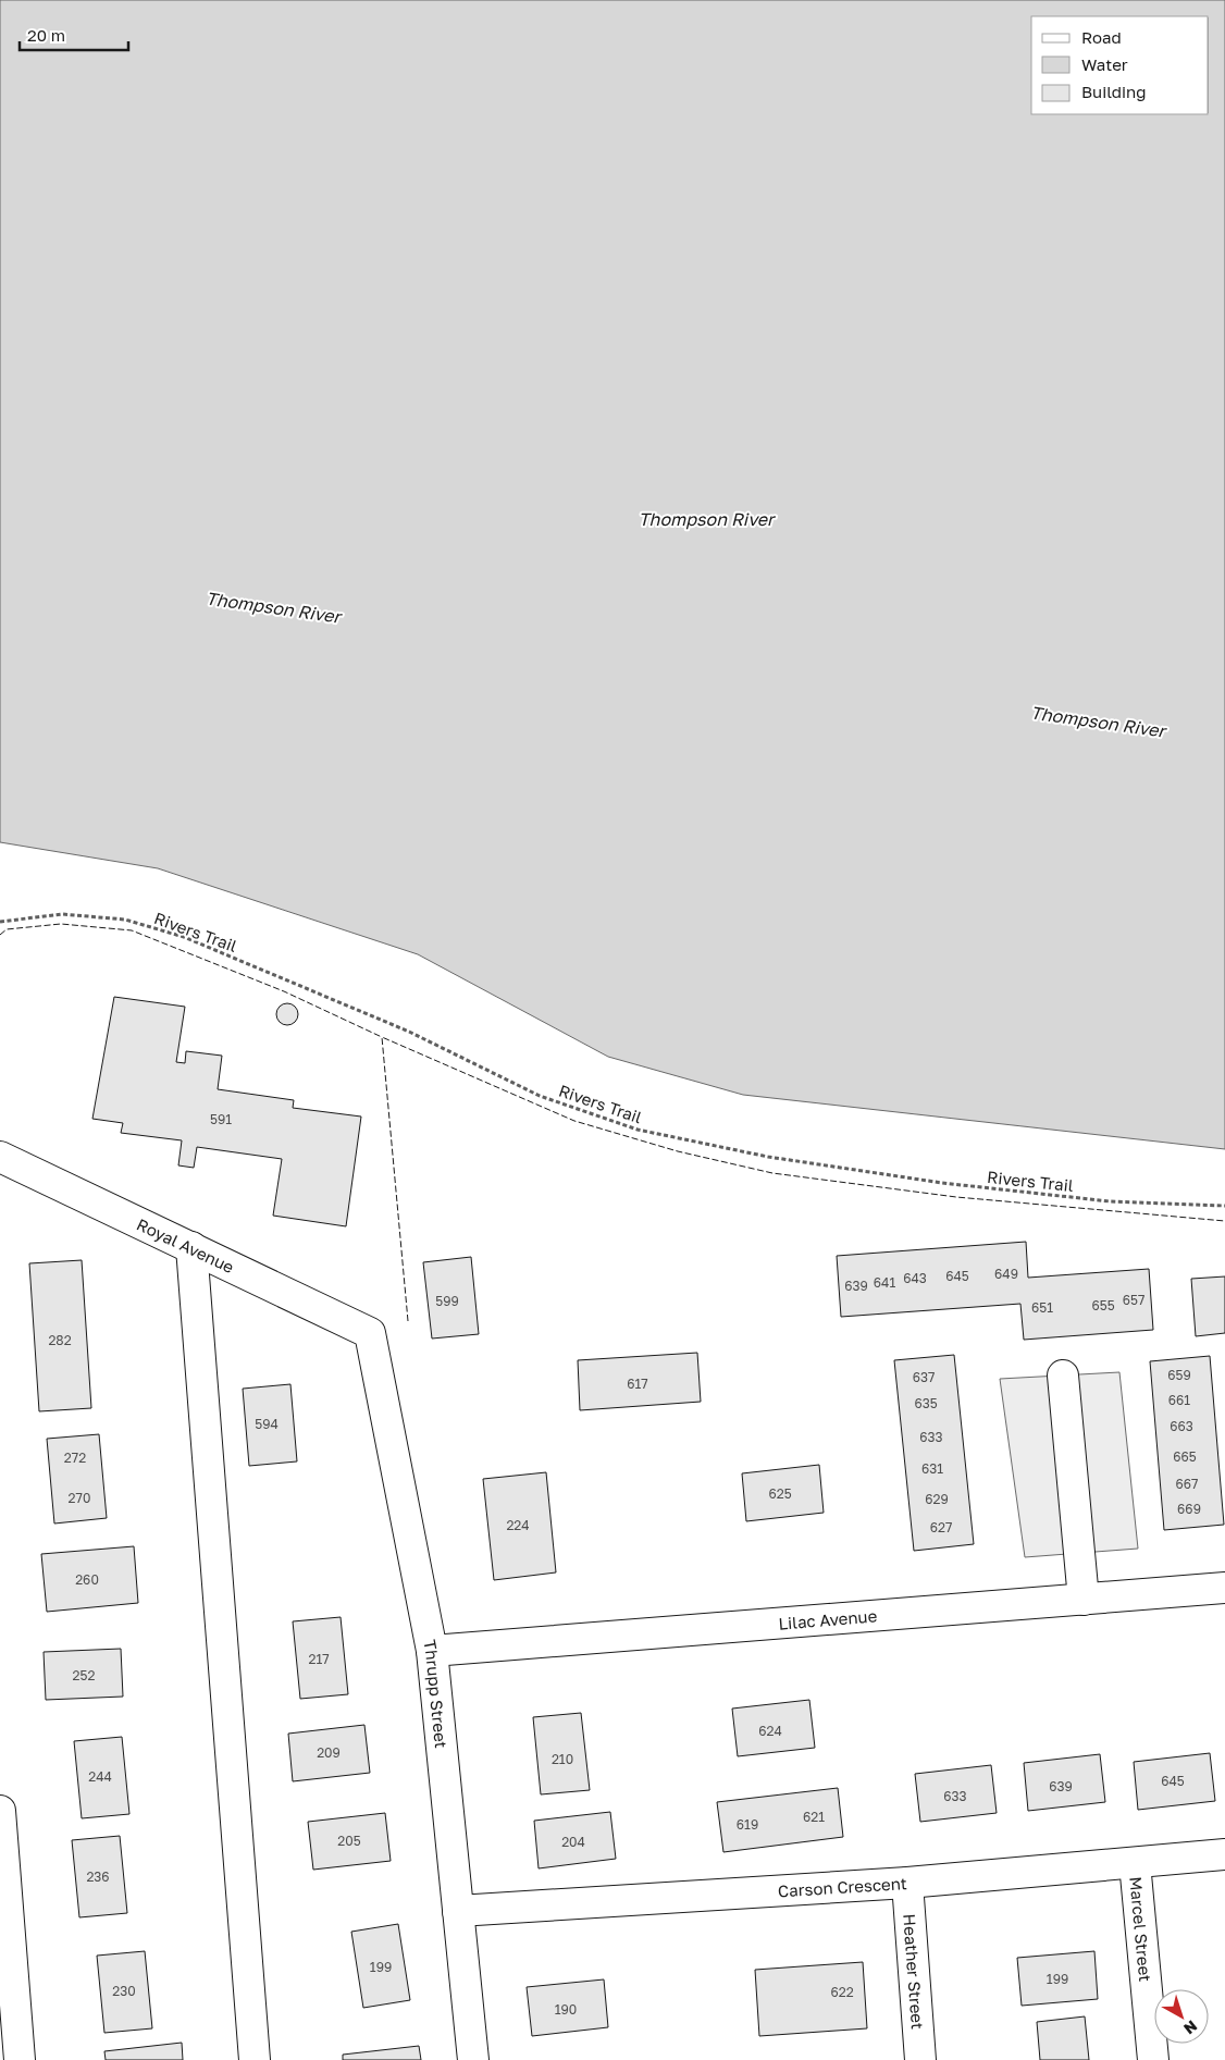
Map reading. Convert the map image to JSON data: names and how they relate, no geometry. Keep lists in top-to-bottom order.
{
  "streets": {
    "street": [
      "Royal Avenue",
      "Lilac Avenue",
      "Thrupp Street",
      "Carson Crescent",
      "Marcel Street",
      "Heather Street"
    ],
    "path": ["Rivers Trail"]
  },
  "crossings": [
    ["Royal Avenue", "Thrupp Street"],
    ["Lilac Avenue", "Thrupp Street"],
    ["Thrupp Street", "Carson Crescent"],
    ["Carson Crescent", "Marcel Street"],
    ["Carson Crescent", "Heather Street"]
  ],
  "water": ["Thompson River"],
  "house_numbers": [
    "591",
    "649",
    "645",
    "643",
    "641",
    "639",
    "657",
    "599",
    "655",
    "651",
    "282",
    "659",
    "637",
    "617",
    "661",
    "635",
    "594",
    "663",
    "633",
    "665",
    "272",
    "631",
    "667",
    "625",
    "270",
    "629",
    "669",
    "224",
    "627",
    "260",
    "217",
    "252",
    "624",
    "209",
    "210",
    "244",
    "645",
    "639",
    "633",
    "621",
    "619",
    "205",
    "204",
    "236",
    "199",
    "199",
    "230",
    "622",
    "190"
  ],
  "legend": ["Road", "Water", "Building"],
  "scale_bar": "20 m",
  "north": "bottom right"
}
